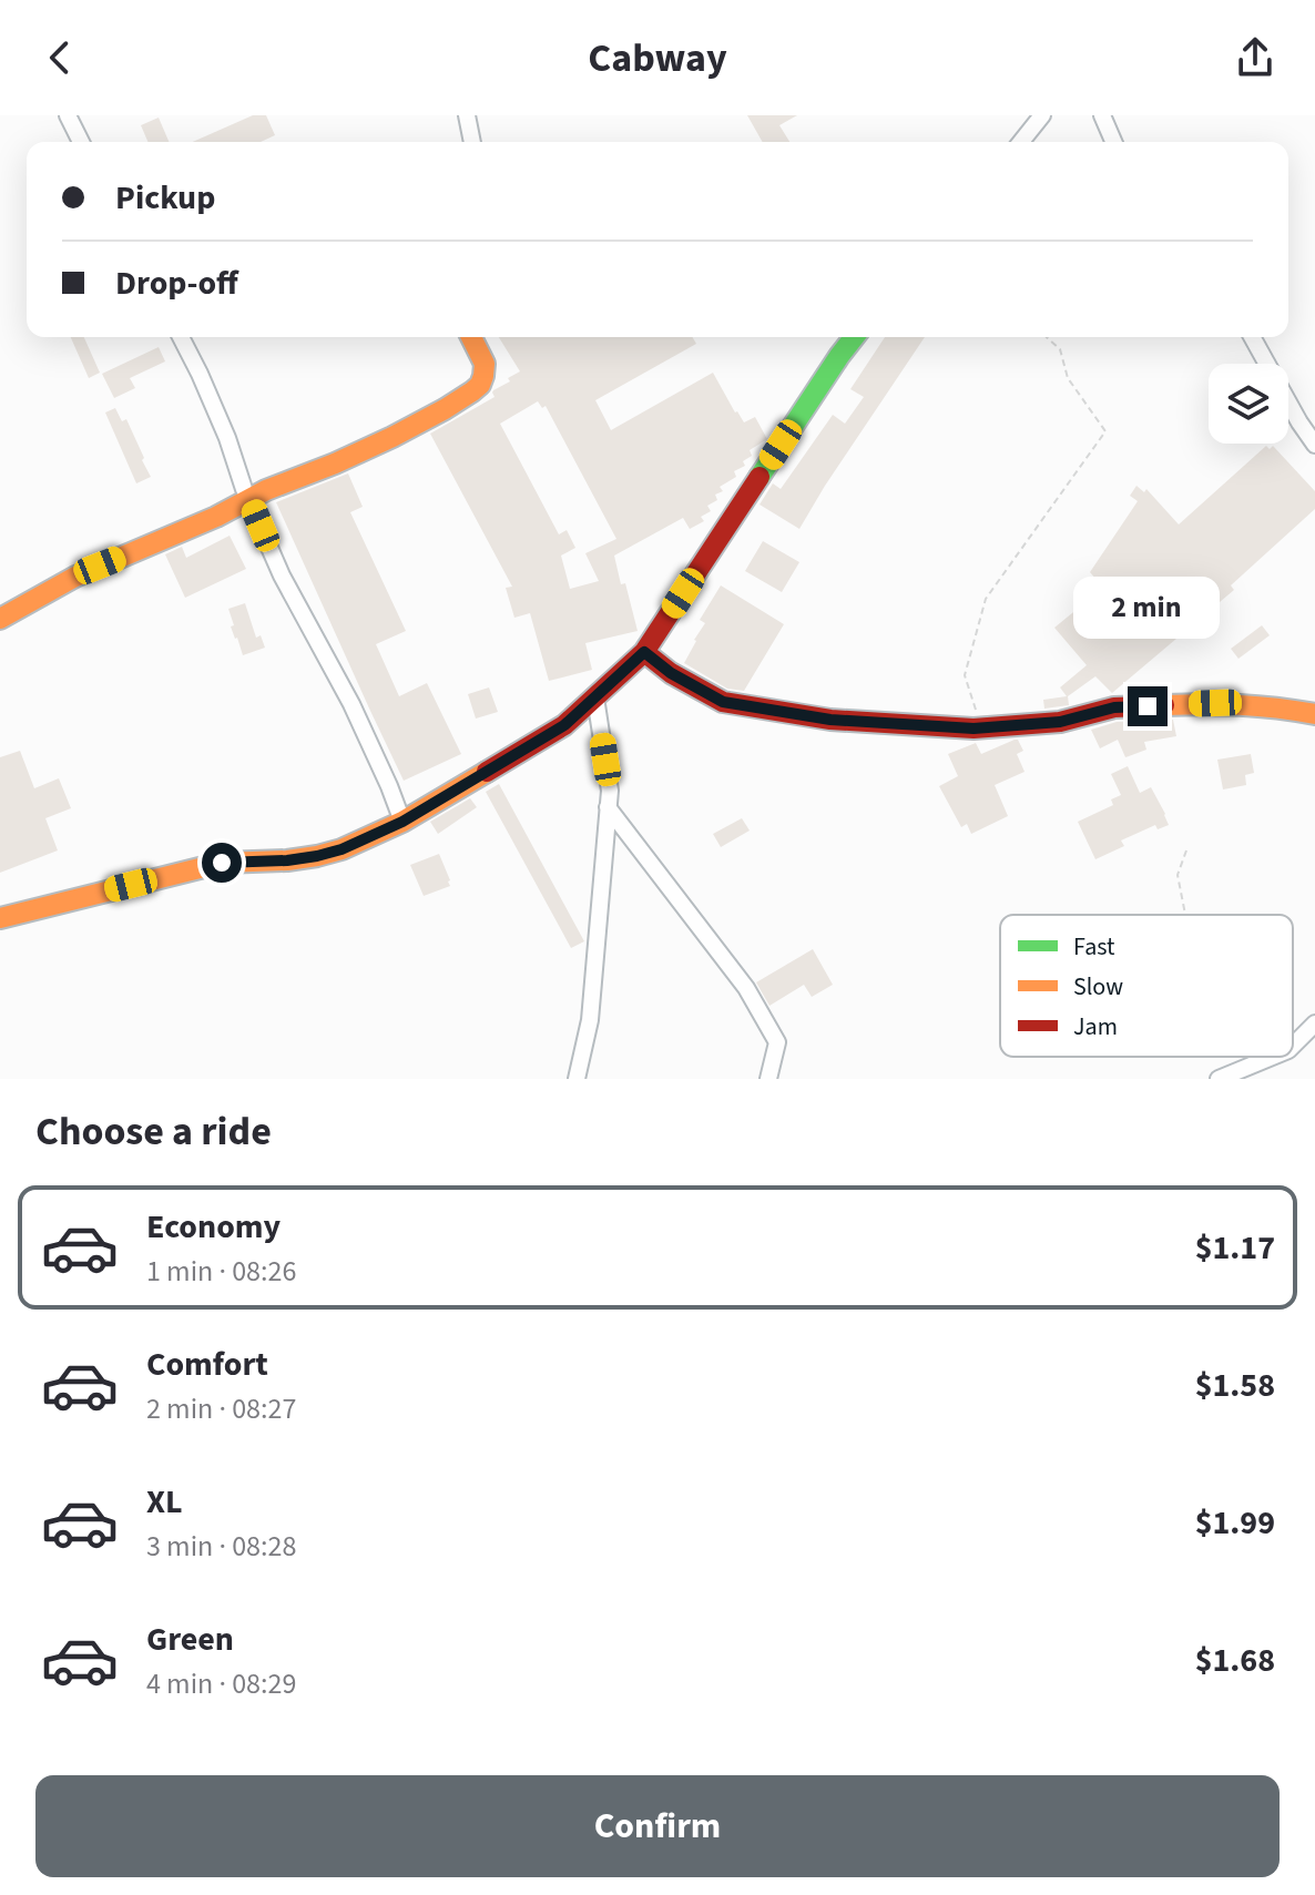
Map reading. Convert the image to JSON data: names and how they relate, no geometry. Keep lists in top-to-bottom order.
{
  "legend": ["Fast", "Slow", "Jam"],
  "page": {
    "header": "Cabway",
    "banner": ["Pickup", "Drop-off"],
    "bubble": "2 min",
    "heading": "Choose a ride",
    "list": [
      {
        "name": "Economy",
        "note": "1 min · 08:26",
        "value": "$1.17"
      },
      {
        "name": "Comfort",
        "note": "2 min · 08:27",
        "value": "$1.58"
      },
      {
        "name": "XL",
        "note": "3 min · 08:28",
        "value": "$1.99"
      },
      {
        "name": "Green",
        "note": "4 min · 08:29",
        "value": "$1.68"
      }
    ],
    "buttons": "Confirm"
  }
}
